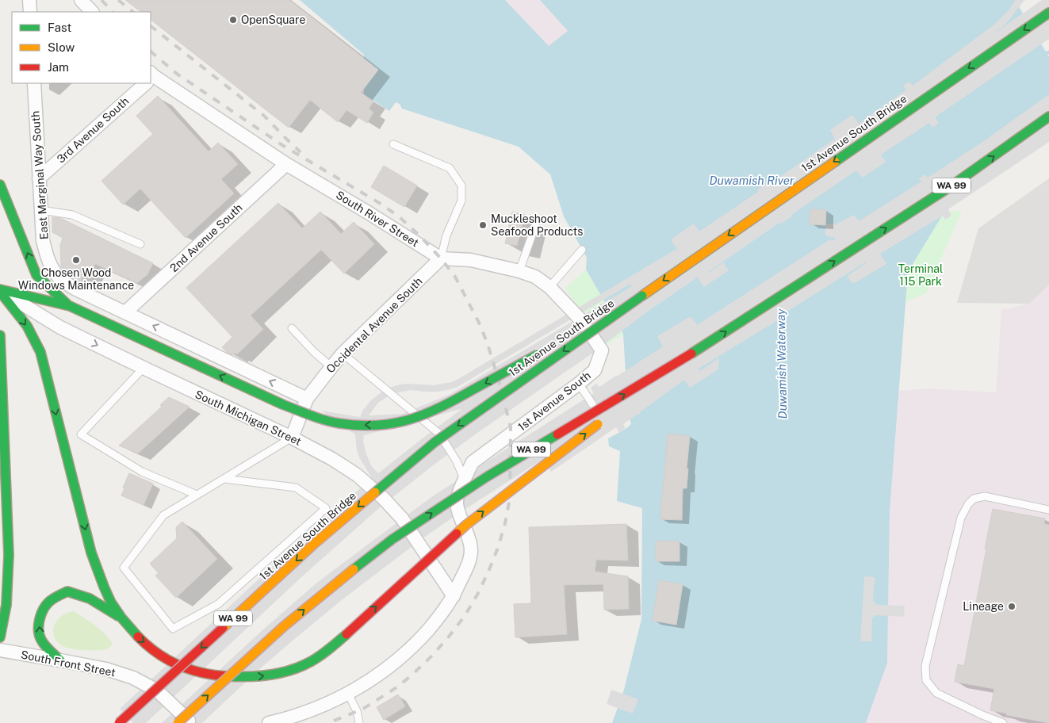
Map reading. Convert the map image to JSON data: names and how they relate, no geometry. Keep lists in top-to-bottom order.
{
  "streets": {
    "main road": ["1st Avenue South Bridge", "WA 99"],
    "street": [
      "3rd Avenue South",
      "East Marginal Way South",
      "South River Street",
      "2nd Avenue South",
      "Occidental Avenue South",
      "1st Avenue South",
      "South Michigan Street",
      "South Front Street"
    ]
  },
  "crossings": [
    ["3rd Avenue South", "East Marginal Way South"],
    ["East Marginal Way South", "2nd Avenue South"],
    ["South River Street", "2nd Avenue South"],
    ["South River Street", "Occidental Avenue South"],
    ["South River Street", "1st Avenue South"],
    ["Occidental Avenue South", "South Michigan Street"],
    ["1st Avenue South", "South Michigan Street"]
  ],
  "water": ["Duwamish River", "Duwamish Waterway"],
  "parks": ["Terminal 115 Park"],
  "places": [
    "OpenSquare",
    "Muckleshoot Seafood Products",
    "Chosen Wood Windows Maintenance",
    "Lineage"
  ],
  "legend": ["Fast", "Slow", "Jam"]
}
